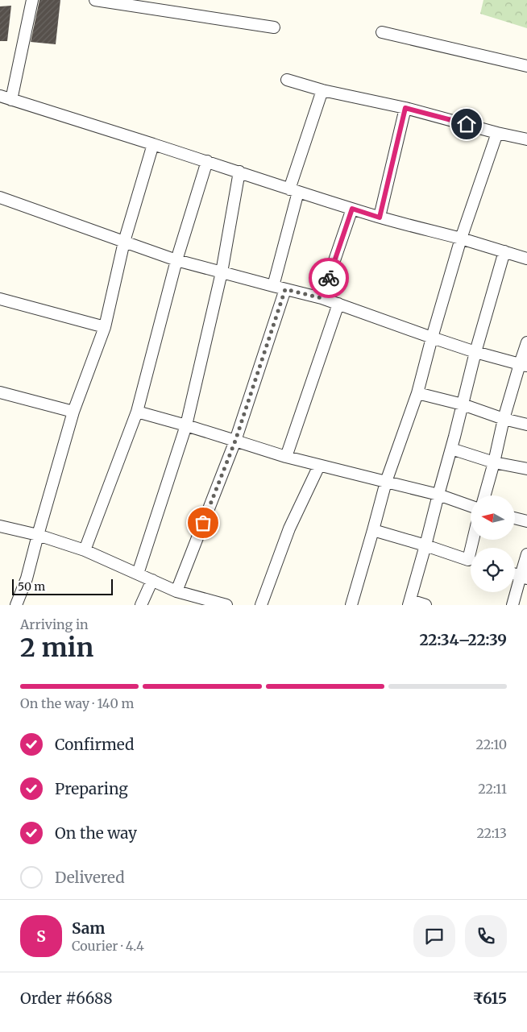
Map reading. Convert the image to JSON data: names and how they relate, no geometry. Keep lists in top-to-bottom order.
{
  "scale_bar": "50 m",
  "north": "left",
  "page": {
    "scale": "50 m",
    "heading": ["2 min", "Arriving in", "22:34–22:39"],
    "panel": [
      "Sam",
      "Courier · 4.4",
      "Order #6688",
      "₹615"
    ],
    "bar": "On the way · 140 m",
    "list": [
      ["Confirmed", "22:10"],
      ["Preparing", "22:11"],
      ["On the way", "22:13"],
      "Delivered"
    ],
    "round": "S"
  }
}
